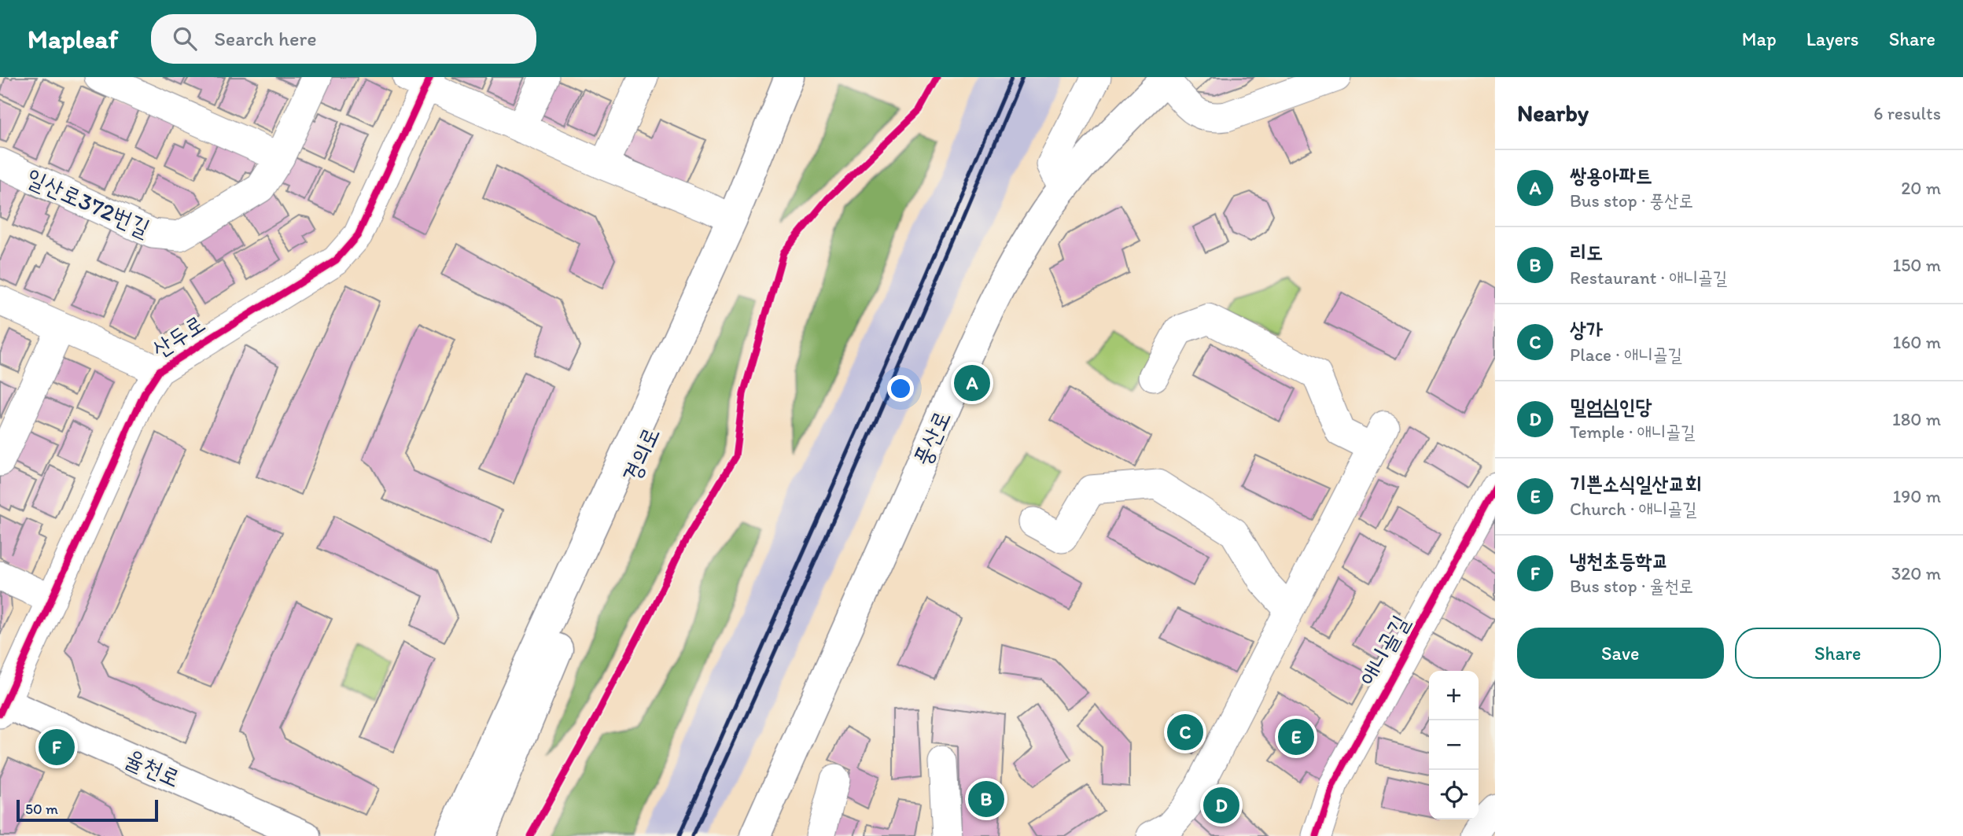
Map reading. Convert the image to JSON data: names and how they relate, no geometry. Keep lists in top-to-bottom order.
{
  "streets": {
    "main road": ["풍산로", "경의로", "율천로"],
    "street": ["일산로372번길", "산두로", "애니골길"]
  },
  "crossings": [
    ["산두로", "율천로"]
  ],
  "scale_bar": "50 m",
  "page": {
    "header": "Mapleaf",
    "search": "Search here",
    "nav": ["Map", "Layers", "Share"],
    "heading": ["Nearby", "6 results"],
    "list": [
      {
        "mark": "A",
        "name": "쌍용아파트",
        "note": "Bus stop · 풍산로",
        "value": "20 m"
      },
      {
        "mark": "B",
        "name": "리도",
        "note": "Restaurant · 애니골길",
        "value": "150 m"
      },
      {
        "mark": "C",
        "name": "상가",
        "note": "Place · 애니골길",
        "value": "160 m"
      },
      {
        "mark": "D",
        "name": "밀엄심인당",
        "note": "Temple · 애니골길",
        "value": "180 m"
      },
      {
        "mark": "E",
        "name": "기쁜소식일산교회",
        "note": "Church · 애니골길",
        "value": "190 m"
      },
      {
        "mark": "F",
        "name": "냉천초등학교",
        "note": "Bus stop · 율천로",
        "value": "320 m"
      }
    ],
    "pins": [
      "A",
      "C",
      "E",
      "F",
      "B",
      "D"
    ],
    "buttons": ["Save", "Share"],
    "map_buttons": ["+", "−"],
    "scale": "50 m"
  }
}
